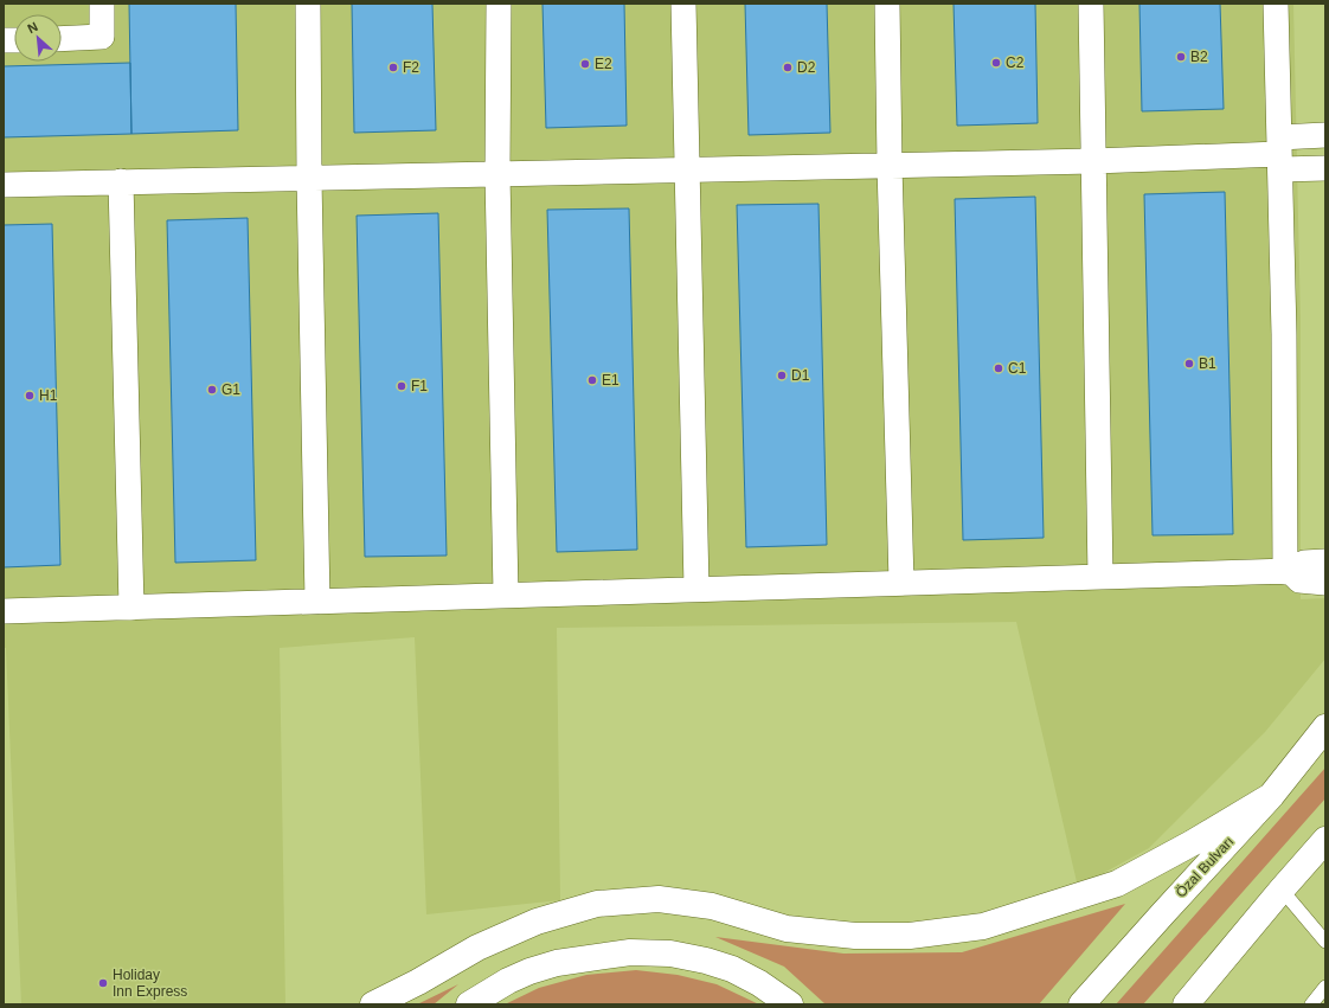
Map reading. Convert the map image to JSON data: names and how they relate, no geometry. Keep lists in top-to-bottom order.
{
  "streets": {
    "highway": ["Özal Bulvarı"]
  },
  "places": [
    "B2",
    "C2",
    "E2",
    "F2",
    "D2",
    "B1",
    "C1",
    "D1",
    "E1",
    "F1",
    "G1",
    "H1",
    "Holiday Inn Express"
  ],
  "north": "top left"
}
